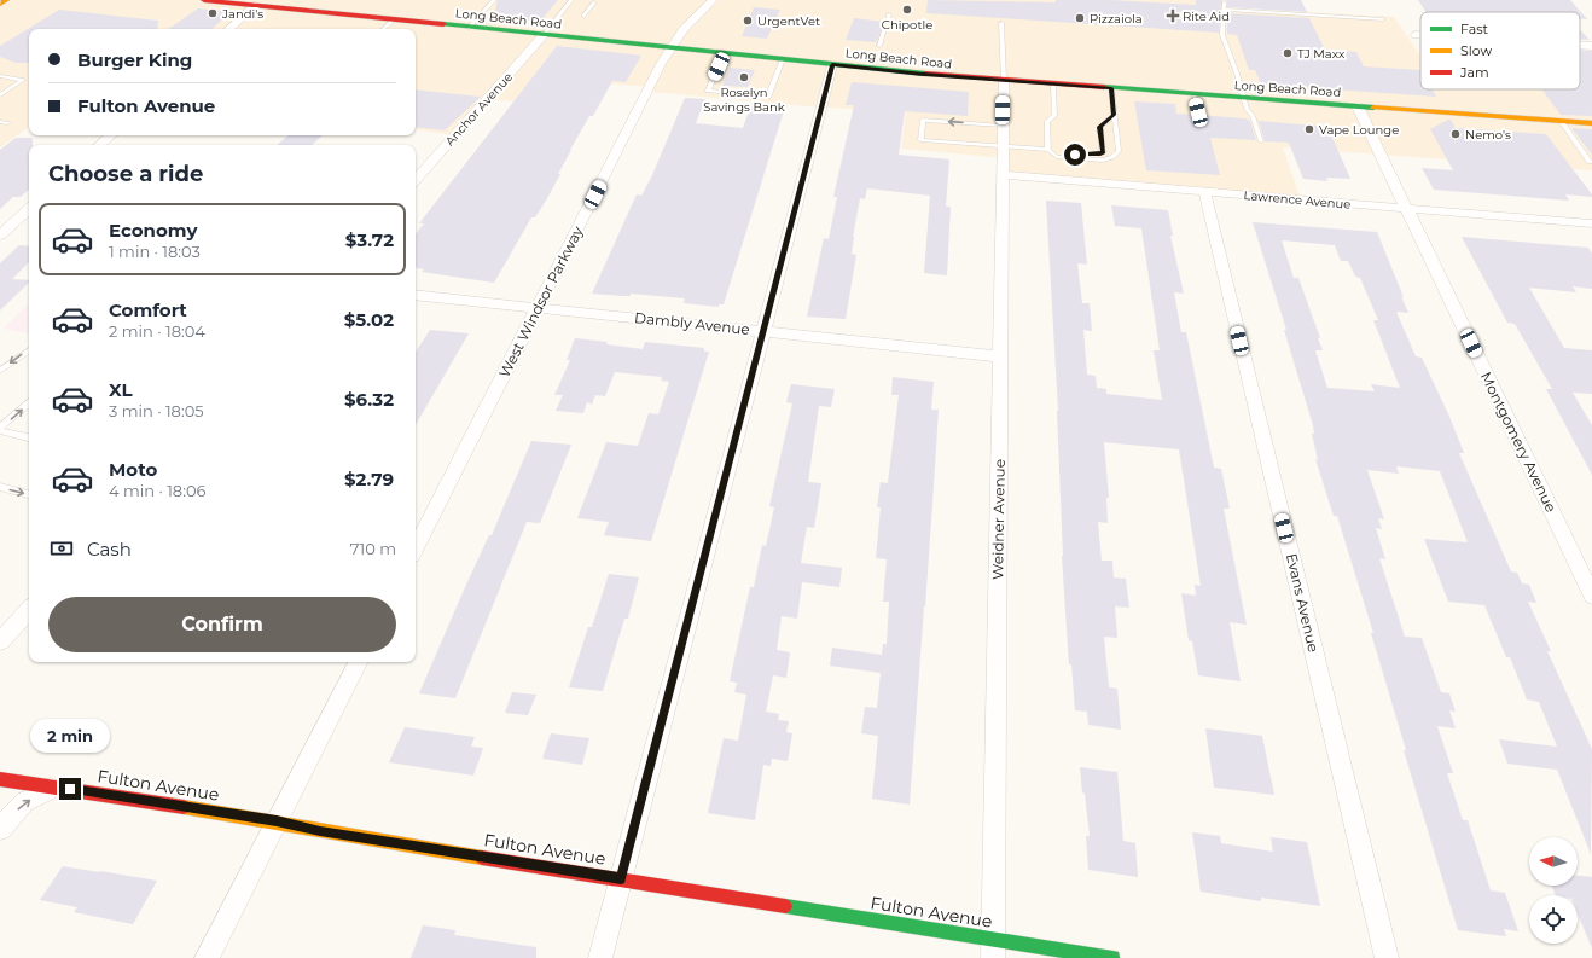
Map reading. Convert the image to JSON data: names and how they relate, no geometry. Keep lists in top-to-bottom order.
{
  "streets": {
    "main road": ["Long Beach Road", "Fulton Avenue"],
    "street": [
      "Anchor Avenue",
      "Lawrence Avenue",
      "West Windsor Parkway",
      "Dambly Avenue",
      "Montgomery Avenue",
      "Weidner Avenue",
      "Evans Avenue"
    ]
  },
  "crossings": [
    ["Long Beach Road", "Anchor Avenue"],
    ["Long Beach Road", "West Windsor Parkway"],
    ["Long Beach Road", "Montgomery Avenue"],
    ["Long Beach Road", "Weidner Avenue"],
    ["Lawrence Avenue", "Montgomery Avenue"],
    ["Lawrence Avenue", "Weidner Avenue"],
    ["Lawrence Avenue", "Evans Avenue"],
    ["West Windsor Parkway", "Dambly Avenue"],
    ["Dambly Avenue", "Weidner Avenue"],
    ["Weidner Avenue", "Fulton Avenue"]
  ],
  "places": {
    "other": [
      "Chipotle",
      "Jandi's",
      "Pizzaiola",
      "UrgentVet",
      "TJ Maxx",
      "Roselyn Savings Bank",
      "Vape Lounge",
      "Nemo's"
    ],
    "health": ["Rite Aid"]
  },
  "legend": ["Fast", "Slow", "Jam"],
  "north": "left",
  "page": {
    "banner": ["Burger King", "Fulton Avenue"],
    "heading": "Choose a ride",
    "list": [
      {
        "name": "Economy",
        "note": "1 min · 18:03",
        "value": "$3.72"
      },
      {
        "name": "Comfort",
        "note": "2 min · 18:04",
        "value": "$5.02"
      },
      {
        "name": "XL",
        "note": "3 min · 18:05",
        "value": "$6.32"
      },
      {
        "name": "Moto",
        "note": "4 min · 18:06",
        "value": "$2.79"
      }
    ],
    "pay": ["Cash", "710 m"],
    "buttons": "Confirm",
    "bubble": "2 min"
  }
}
